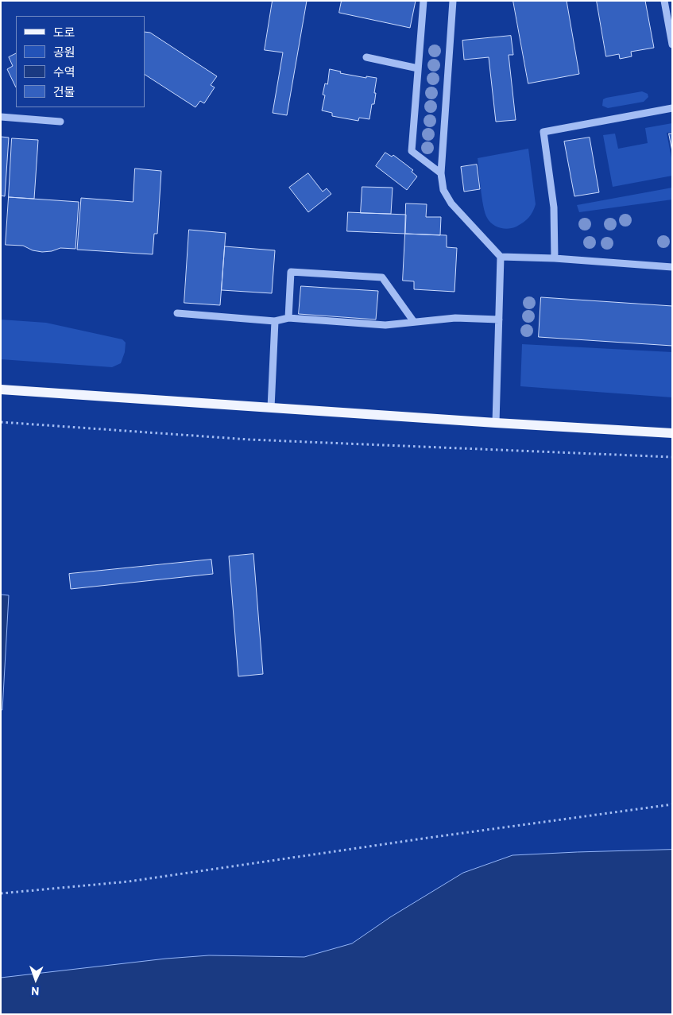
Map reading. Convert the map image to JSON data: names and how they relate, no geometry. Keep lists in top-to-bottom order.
{
  "legend": [
    "도로",
    "공원",
    "수역",
    "건물"
  ],
  "north": "bottom"
}
